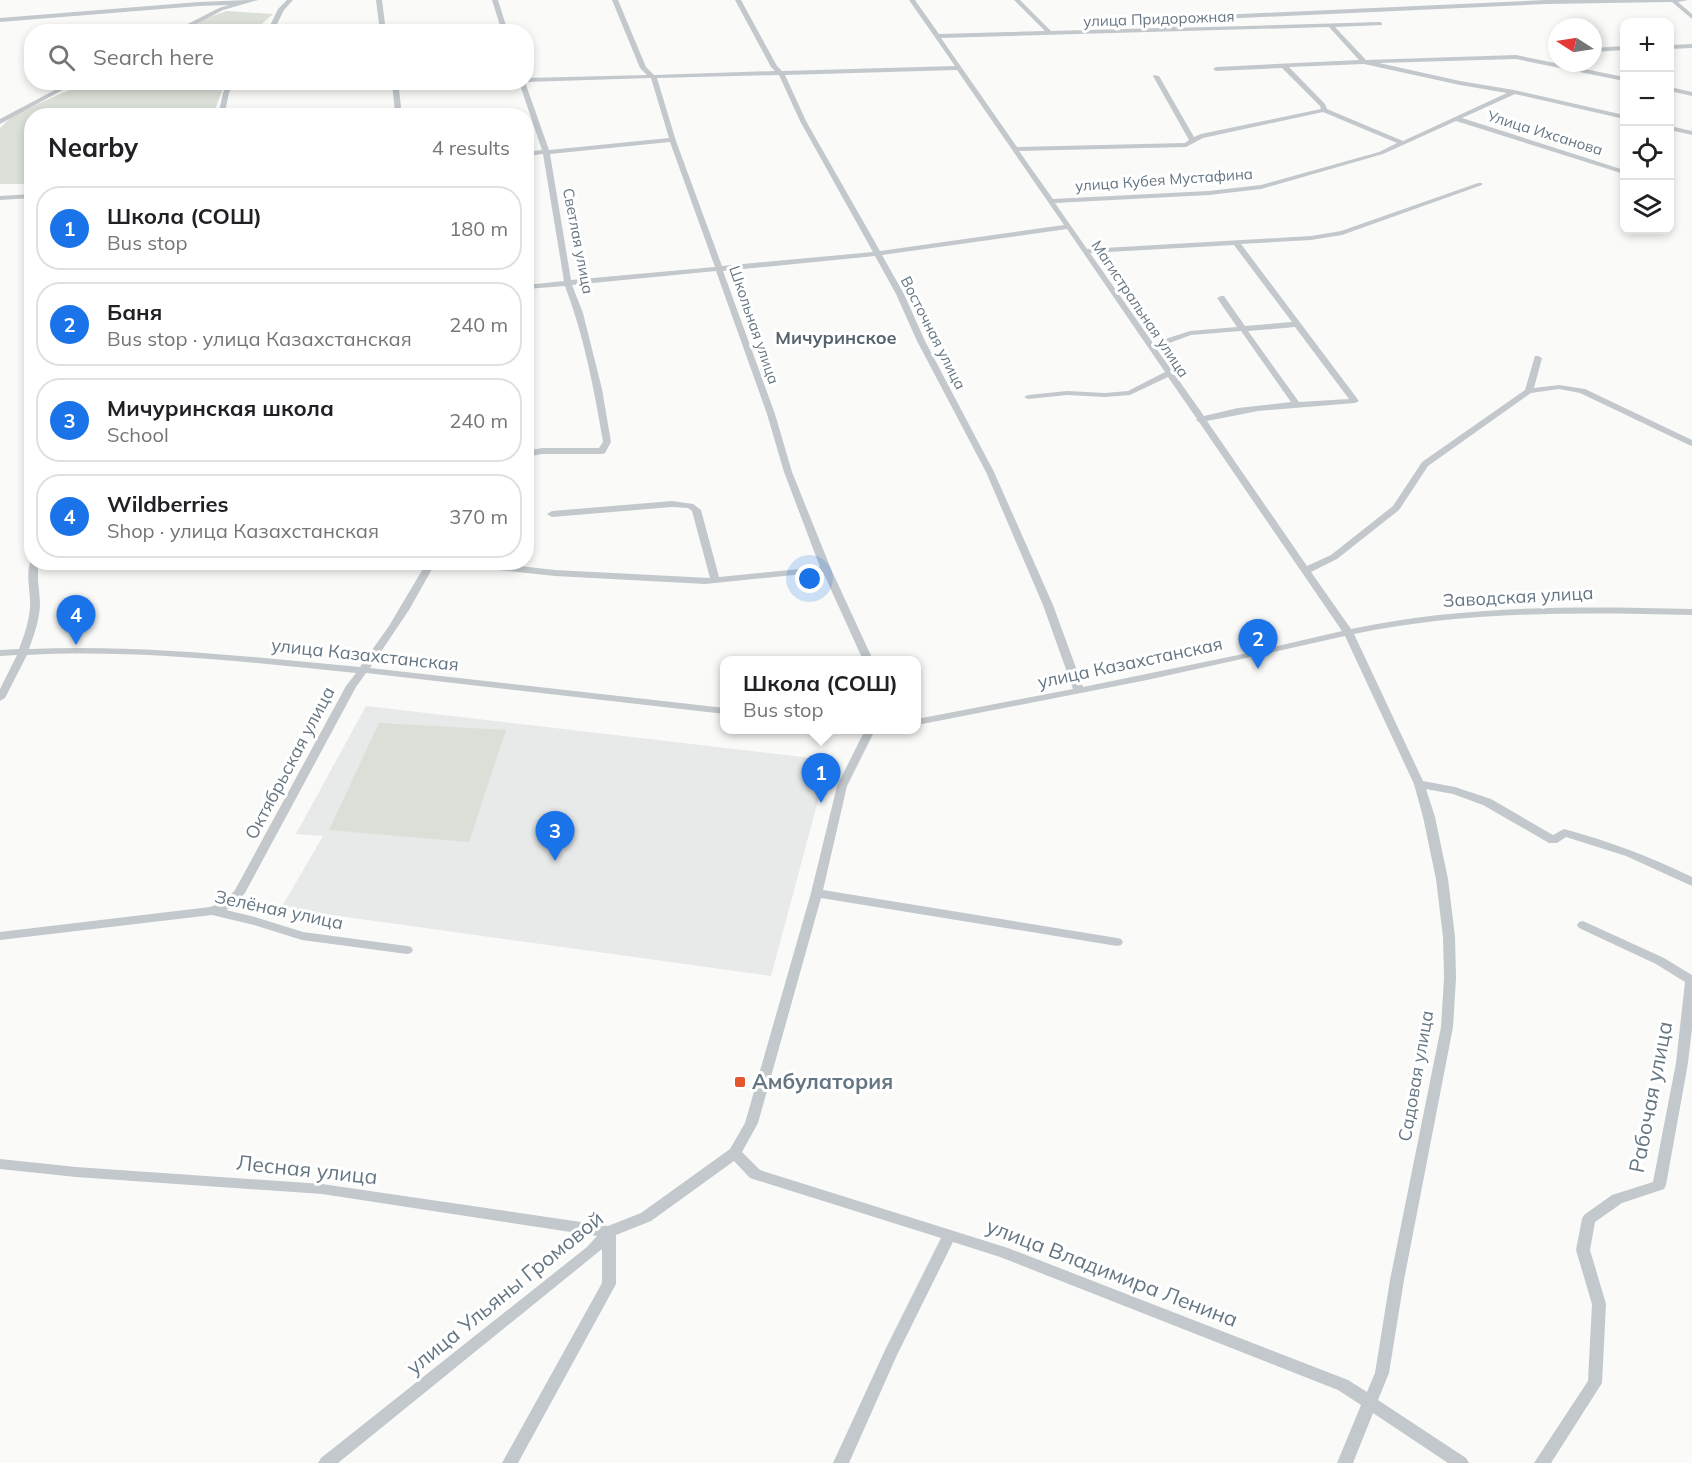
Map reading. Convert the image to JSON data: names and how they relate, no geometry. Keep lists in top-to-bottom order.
{
  "streets": {
    "street": [
      "улица Придорожная",
      "Улица Ихсанова",
      "улица Кубея Мустафина",
      "Светлая улица",
      "Магистральная улица",
      "Школьная улица",
      "Восточная улица",
      "Заводская улица",
      "улица Казахстанская",
      "Октябрьская улица",
      "Зелёная улица",
      "Садовая улица",
      "Рабочая улица",
      "Лесная улица",
      "улица Владимира Ленина",
      "улица Ульяны Громовой"
    ]
  },
  "crossings": [
    ["улица Придорожная", "Магистральная улица"],
    ["Улица Ихсанова", "улица Кубея Мустафина"],
    ["улица Кубея Мустафина", "Магистральная улица"],
    ["Магистральная улица", "Заводская улица"],
    ["Магистральная улица", "улица Казахстанская"],
    ["Магистральная улица", "Садовая улица"],
    ["Восточная улица", "улица Казахстанская"],
    ["Заводская улица", "улица Казахстанская"],
    ["Заводская улица", "Садовая улица"],
    ["улица Казахстанская", "Октябрьская улица"],
    ["улица Казахстанская", "Садовая улица"],
    ["Октябрьская улица", "Зелёная улица"],
    ["Садовая улица", "улица Владимира Ленина"],
    ["Лесная улица", "улица Ульяны Громовой"],
    ["улица Владимира Ленина", "улица Ульяны Громовой"]
  ],
  "districts": ["Мичуринское"],
  "places": {
    "transit": ["Амбулатория"]
  },
  "north": "left",
  "page": {
    "map_buttons": ["+", "−"],
    "search": "Search here",
    "heading": ["Nearby", "4 results"],
    "list": [
      {
        "mark": "1",
        "name": "Школа (СОШ)",
        "note": "Bus stop",
        "value": "180 m"
      },
      {
        "mark": "2",
        "name": "Баня",
        "note": "Bus stop · улица Казахстанская",
        "value": "240 m"
      },
      {
        "mark": "3",
        "name": "Мичуринская школа",
        "note": "School",
        "value": "240 m"
      },
      {
        "mark": "4",
        "name": "Wildberries",
        "note": "Shop · улица Казахстанская",
        "value": "370 m"
      }
    ],
    "pins": [
      "4",
      "2",
      "1",
      "3"
    ],
    "popup": ["Школа (СОШ)", "Bus stop"]
  }
}
